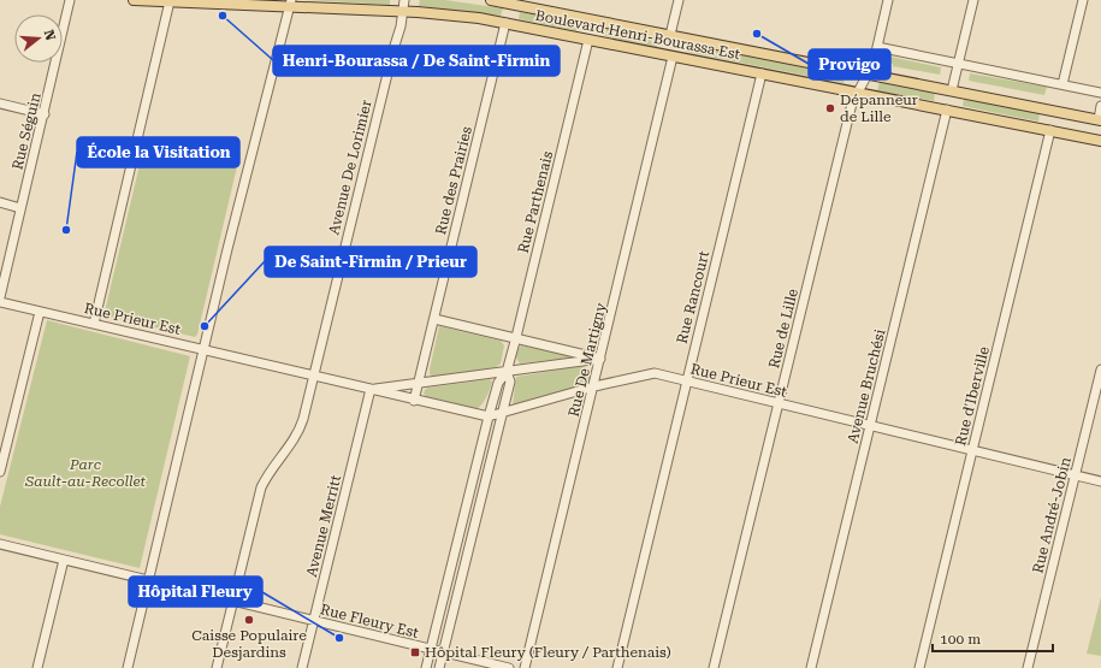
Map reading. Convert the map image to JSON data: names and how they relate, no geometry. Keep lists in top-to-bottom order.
{
  "streets": {
    "main road": ["Boulevard Henri-Bourassa Est"],
    "street": [
      "Rue Séguin",
      "Avenue De Lorimier",
      "Rue des Prairies",
      "Rue Parthenais",
      "Rue Rancourt",
      "Rue Prieur Est",
      "Rue de Lille",
      "Rue De Martigny",
      "Avenue Bruchési",
      "Rue d'Iberville",
      "Rue André-Jobin",
      "Avenue Merritt",
      "Rue Fleury Est"
    ]
  },
  "crossings": [
    ["Boulevard Henri-Bourassa Est", "Avenue De Lorimier"],
    ["Boulevard Henri-Bourassa Est", "Rue des Prairies"],
    ["Boulevard Henri-Bourassa Est", "Rue Parthenais"],
    ["Boulevard Henri-Bourassa Est", "Rue Rancourt"],
    ["Boulevard Henri-Bourassa Est", "Rue de Lille"],
    ["Boulevard Henri-Bourassa Est", "Rue De Martigny"],
    ["Boulevard Henri-Bourassa Est", "Avenue Bruchési"],
    ["Boulevard Henri-Bourassa Est", "Rue d'Iberville"],
    ["Avenue De Lorimier", "Rue Prieur Est"],
    ["Avenue De Lorimier", "Rue Fleury Est"],
    ["Rue des Prairies", "Rue Prieur Est"],
    ["Rue Parthenais", "Rue Prieur Est"],
    ["Rue Parthenais", "Rue Fleury Est"],
    ["Rue Rancourt", "Rue Prieur Est"],
    ["Rue Prieur Est", "Rue de Lille"],
    ["Rue Prieur Est", "Rue De Martigny"],
    ["Rue Prieur Est", "Avenue Bruchési"],
    ["Rue Prieur Est", "Rue d'Iberville"],
    ["Rue Prieur Est", "Rue André-Jobin"],
    ["Rue Prieur Est", "Avenue Merritt"],
    ["Avenue Merritt", "Rue Fleury Est"]
  ],
  "parks": ["Parc Sault-au-Recollet"],
  "places": {
    "other": [
      "Henri-Bourassa / De Saint-Firmin",
      "Provigo",
      "Dépanneur de Lille",
      "École la Visitation",
      "De Saint-Firmin / Prieur",
      "Caisse Populaire Desjardins",
      "Hôpital Fleury"
    ],
    "transit": ["Hôpital Fleury (Fleury / Parthenais)"]
  },
  "scale_bar": "100 m",
  "north": "right"
}
